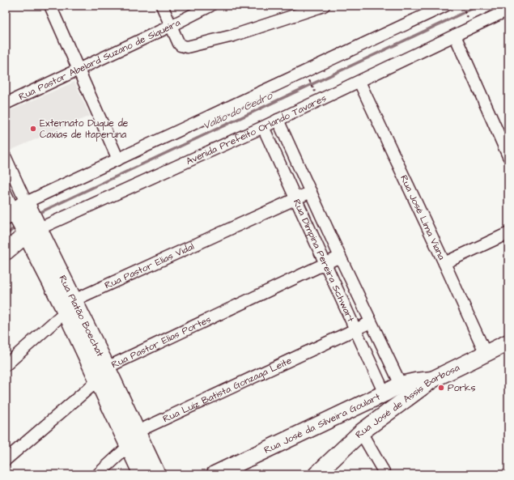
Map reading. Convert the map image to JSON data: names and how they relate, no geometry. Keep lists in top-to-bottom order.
{
  "streets": {
    "main road": [
      "Avenida Prefeito Orlando Tavares",
      "Rua Platão Boechat",
      "Rua José de Assis Barbosa",
      "Rua José da Silveira Goulart"
    ],
    "street": [
      "Rua Pastor Abelard Suzano de Siqueira",
      "Rua José Lima Viana",
      "Rua Dimpina Pereira Schwart",
      "Rua Pastor Elias Vidal",
      "Rua Pastor Elias Portes",
      "Rua Luiz Batista Gonzaga Leite"
    ]
  },
  "crossings": [
    ["Avenida Prefeito Orlando Tavares", "Rua José Lima Viana"],
    ["Avenida Prefeito Orlando Tavares", "Rua Dimpina Pereira Schwart"],
    ["Avenida Prefeito Orlando Tavares", "Rua Platão Boechat"],
    ["Rua José Lima Viana", "Rua José de Assis Barbosa"],
    ["Rua Dimpina Pereira Schwart", "Rua Pastor Elias Vidal"],
    ["Rua Dimpina Pereira Schwart", "Rua Pastor Elias Portes"],
    ["Rua Dimpina Pereira Schwart", "Rua Luiz Batista Gonzaga Leite"],
    ["Rua Dimpina Pereira Schwart", "Rua José da Silveira Goulart"],
    ["Rua Pastor Elias Vidal", "Rua Platão Boechat"],
    ["Rua Platão Boechat", "Rua Pastor Elias Portes"],
    ["Rua Platão Boechat", "Rua Luiz Batista Gonzaga Leite"],
    ["Rua José de Assis Barbosa", "Rua José da Silveira Goulart"]
  ],
  "water": ["Valão do Cedro"],
  "places": ["Externato Duque de Caxias de Itaperuna", "Porks"]
}
